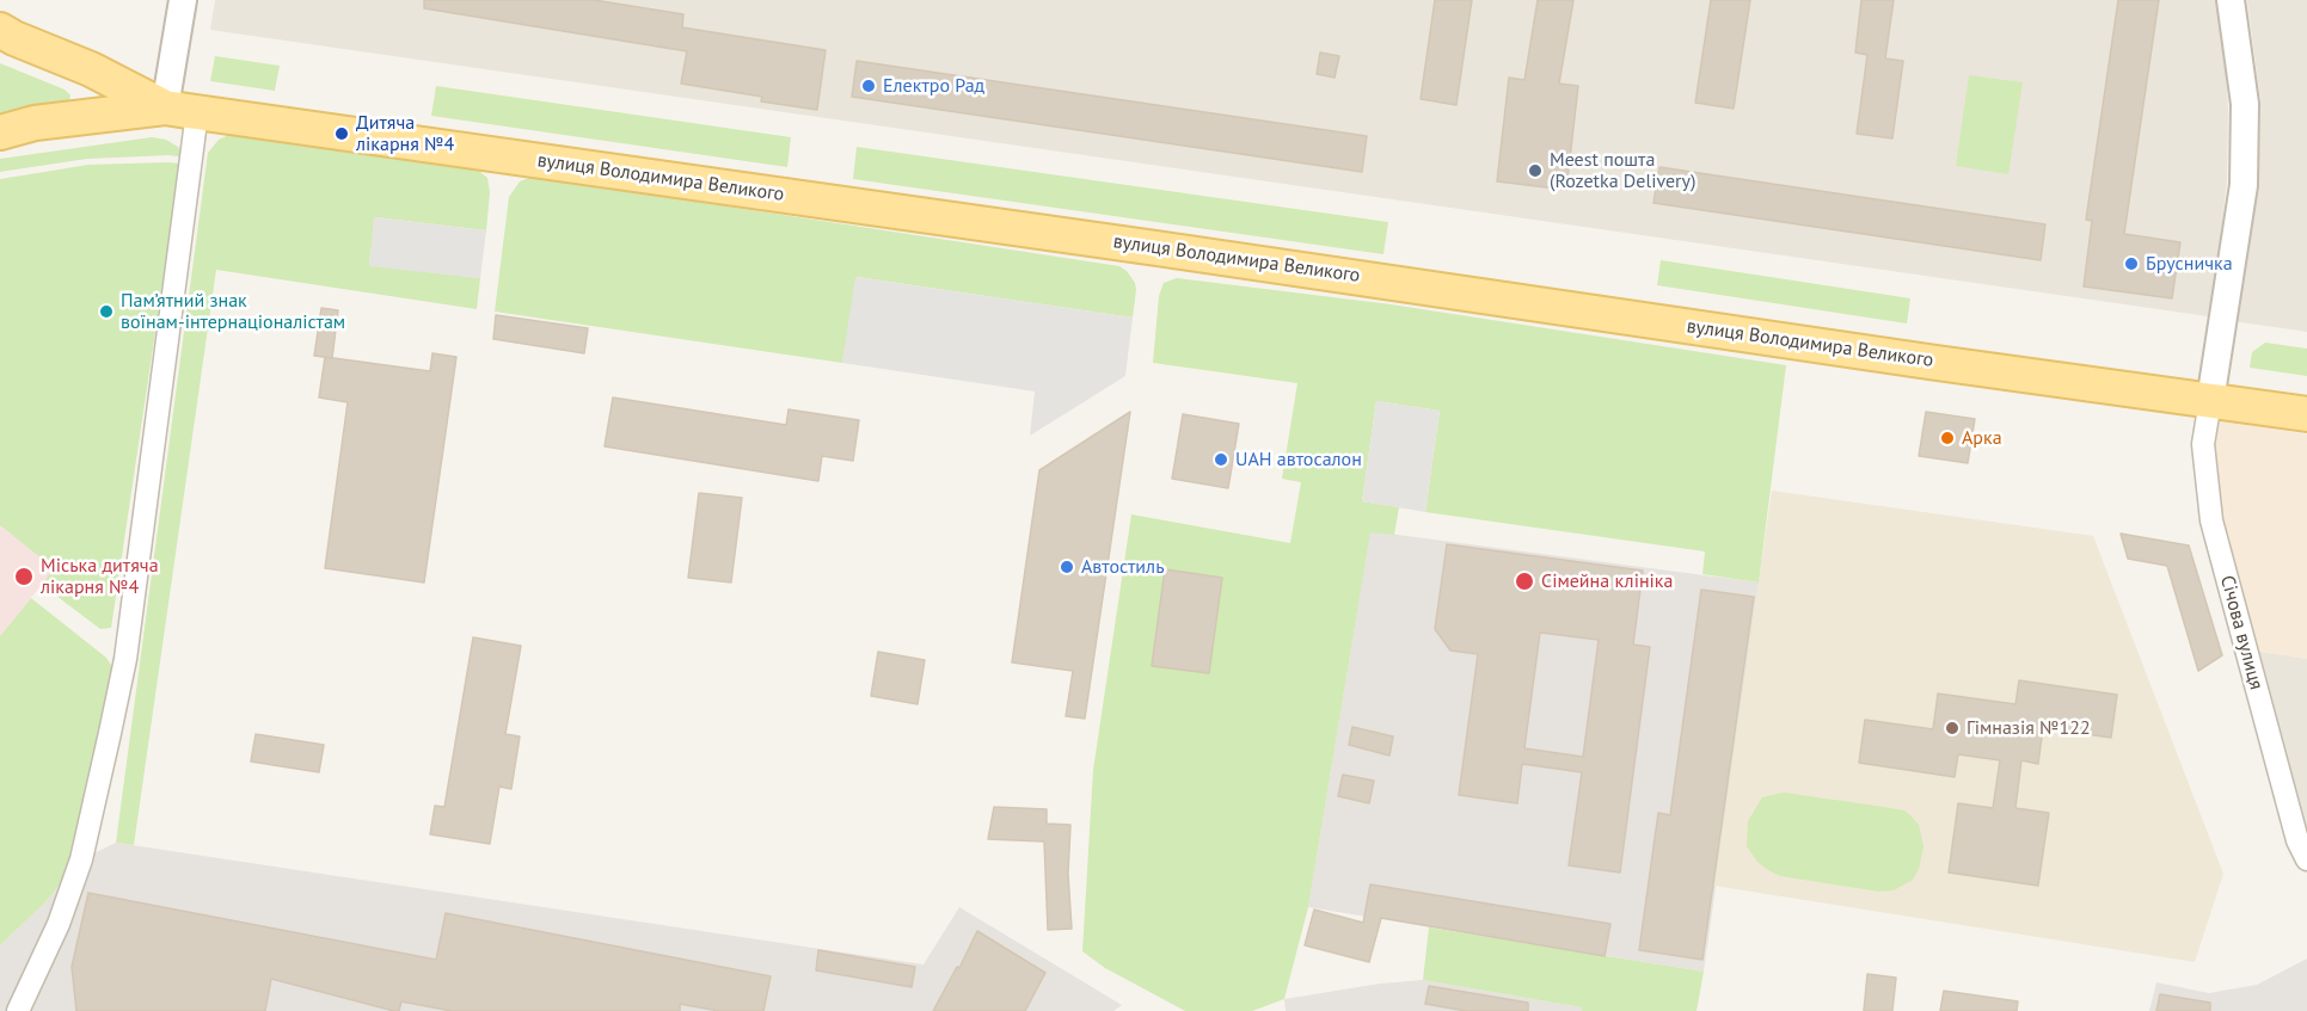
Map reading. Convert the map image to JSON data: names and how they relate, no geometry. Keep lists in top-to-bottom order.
{
  "streets": {
    "main road": ["вулиця Володимира Великого"],
    "street": ["Січова вулиця"]
  },
  "crossings": [
    ["вулиця Володимира Великого", "Січова вулиця"]
  ],
  "places": [
    "Електро Рад",
    "Дитяча лікарня №4",
    "Meest пошта (Rozetka Delivery)",
    "Брусничка",
    "Пам’ятний знак воїнам-інтернаціоналістам",
    "Арка",
    "UAH автосалон",
    "Автостиль",
    "Міська дитяча лікарня №4",
    "Сімейна клініка",
    "Гімназія №122"
  ]
}
